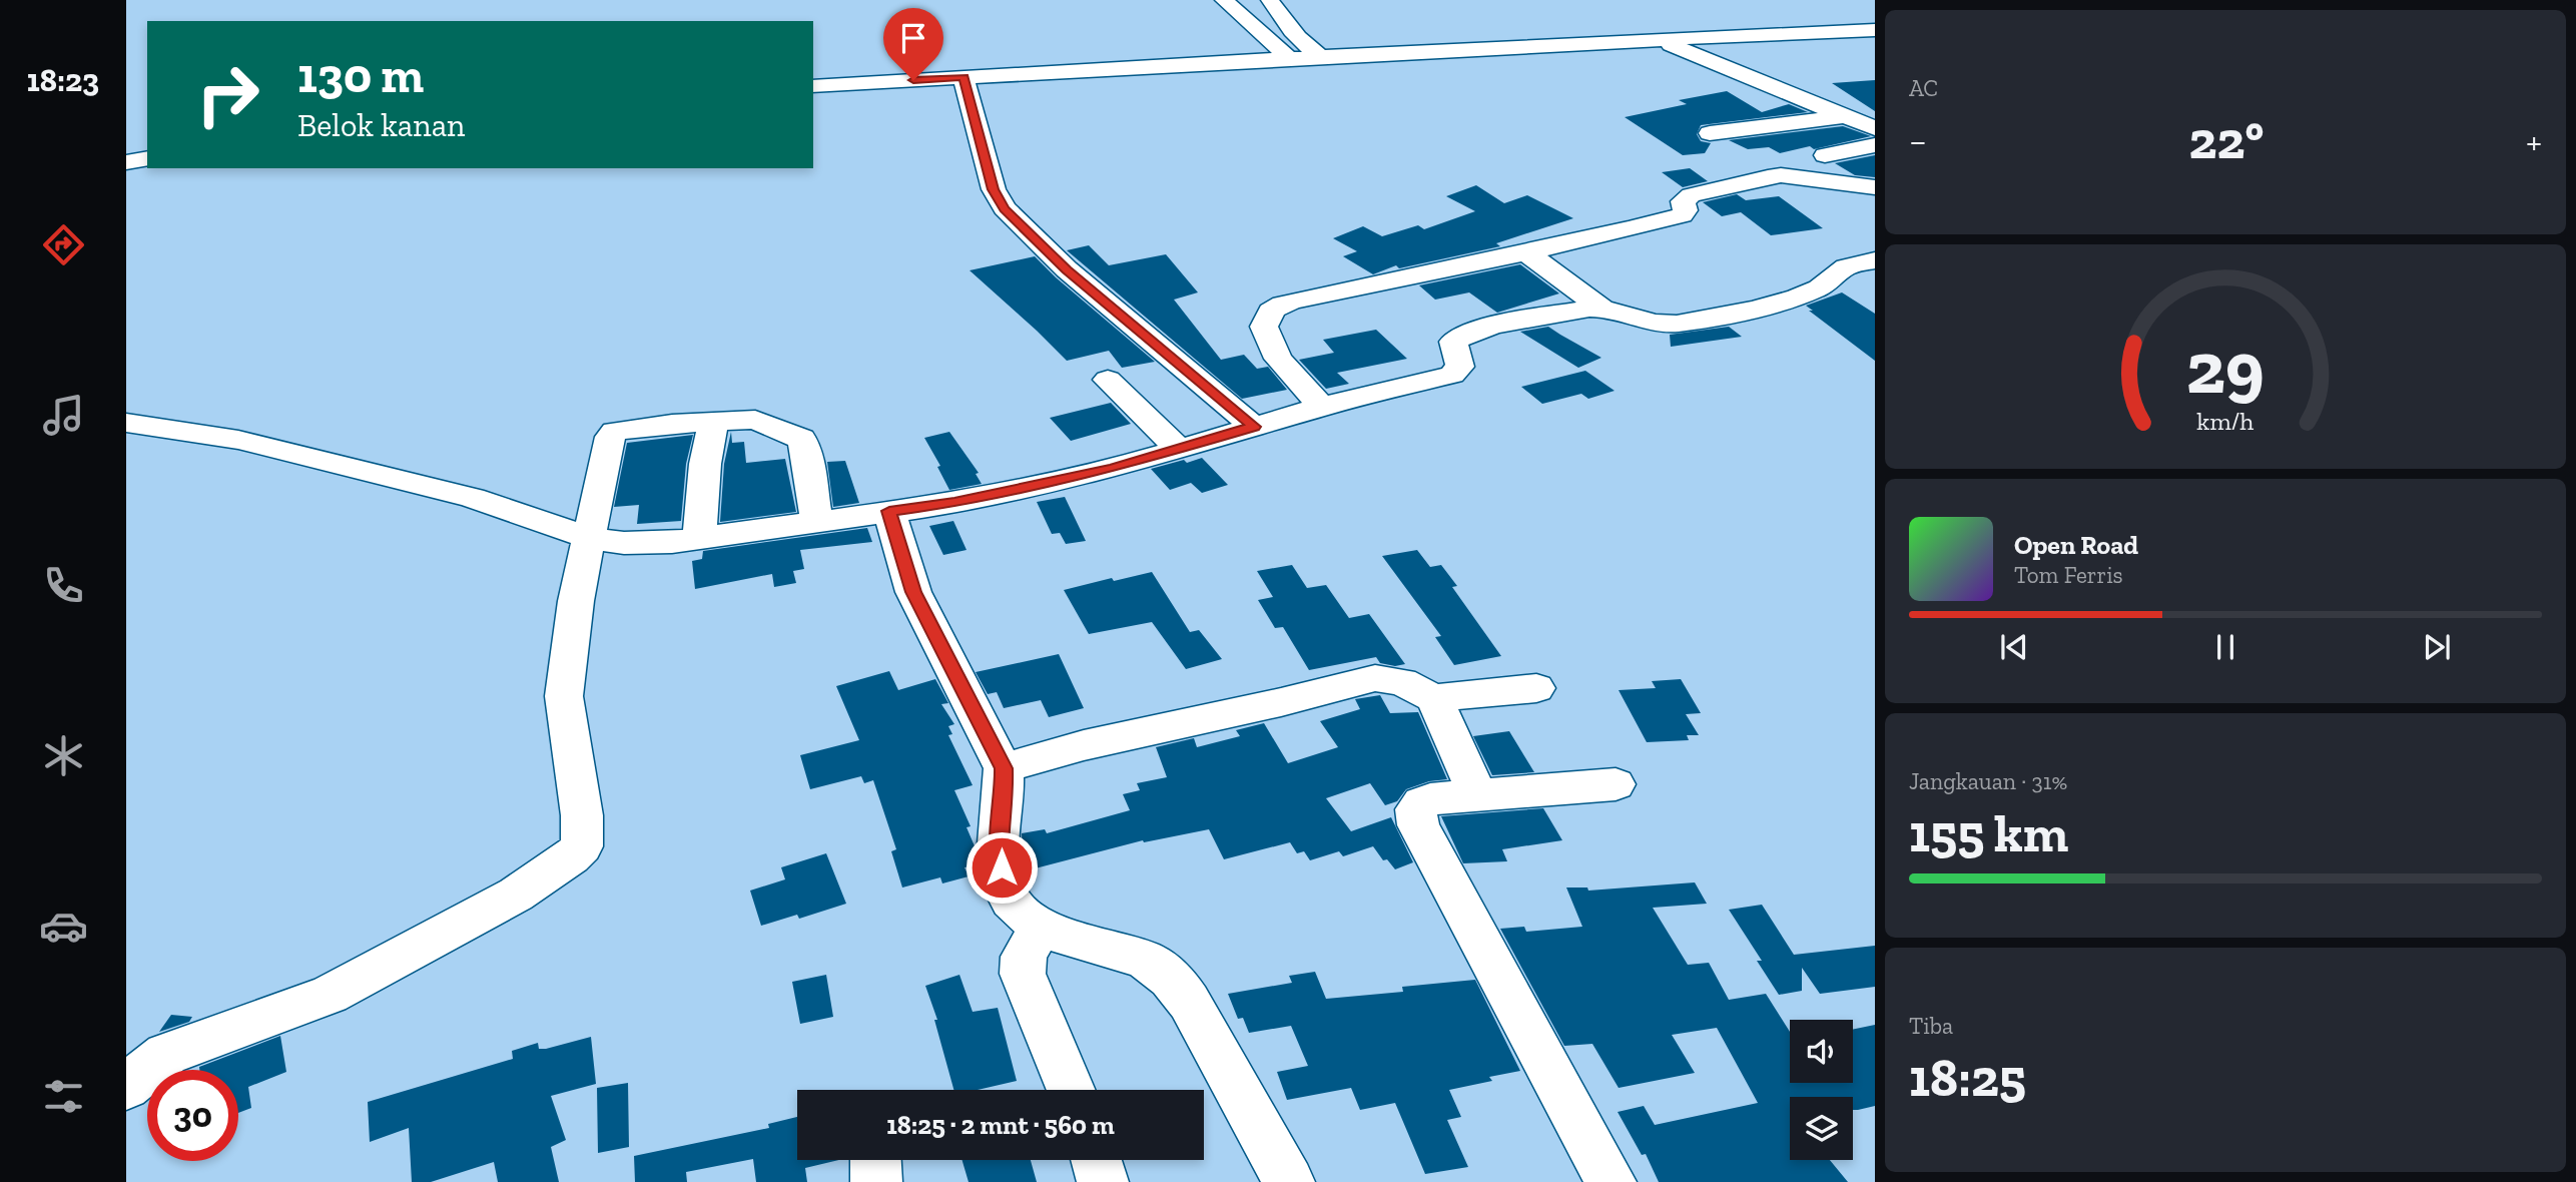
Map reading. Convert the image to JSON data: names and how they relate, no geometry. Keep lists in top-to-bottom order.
{
  "page": {
    "tabs": "18:23",
    "tile": [
      "AC",
      ["Jangkauan · 31%", "155 km"],
      ["Tiba", "18:25"]
    ],
    "turn": ["130 m", "Belok kanan"],
    "heat": ["−", "22°", "+"],
    "song": ["Open Road", "Tom Ferris"],
    "limit": "30",
    "trip": "18:25 · 2 mnt · 560 m",
    "gauge": ["29", "km/h"]
  }
}
